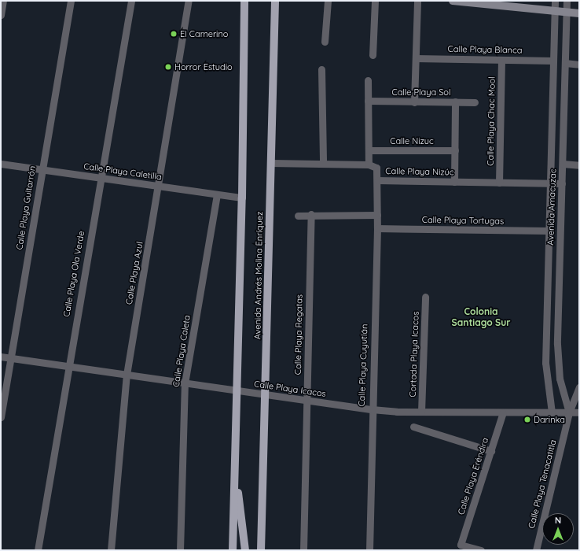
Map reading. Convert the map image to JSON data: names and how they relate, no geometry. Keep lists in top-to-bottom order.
{
  "streets": {
    "main road": ["Avenida Andrés Molina Enríquez"],
    "street": [
      "Calle Playa Blanca",
      "Calle Playa Sol",
      "Calle Playa Chac Mool",
      "Calle Nizuc",
      "Calle Playa Caletilla",
      "Calle Playa Nizúc",
      "Avenida Amacuzac",
      "Calle Playa Guitarrón",
      "Calle Playa Tortugas",
      "Calle Playa Azul",
      "Calle Playa Ola Verde",
      "Calle Playa Regatas",
      "Calle Playa Caleta",
      "Cortada Playa Icacos",
      "Calle Playa Cuyutlán",
      "Calle Playa Icacos",
      "Calle Playa Eréndira",
      "Calle Playa Tenacatitla"
    ]
  },
  "crossings": [
    ["Calle Playa Blanca", "Calle Playa Chac Mool"],
    ["Calle Playa Blanca", "Avenida Amacuzac"],
    ["Calle Playa Chac Mool", "Calle Playa Nizúc"],
    ["Calle Playa Caletilla", "Calle Playa Guitarrón"],
    ["Calle Playa Caletilla", "Calle Playa Azul"],
    ["Calle Playa Caletilla", "Calle Playa Ola Verde"],
    ["Calle Playa Caletilla", "Calle Playa Caleta"],
    ["Calle Playa Nizúc", "Avenida Amacuzac"],
    ["Calle Playa Nizúc", "Calle Playa Cuyutlán"],
    ["Avenida Amacuzac", "Calle Playa Tortugas"],
    ["Avenida Amacuzac", "Calle Playa Icacos"],
    ["Avenida Amacuzac", "Calle Playa Tenacatitla"],
    ["Calle Playa Guitarrón", "Calle Playa Icacos"],
    ["Calle Playa Tortugas", "Calle Playa Cuyutlán"],
    ["Calle Playa Azul", "Calle Playa Icacos"],
    ["Calle Playa Ola Verde", "Calle Playa Icacos"],
    ["Avenida Andrés Molina Enríquez", "Calle Playa Icacos"],
    ["Calle Playa Regatas", "Calle Playa Icacos"],
    ["Calle Playa Caleta", "Calle Playa Icacos"],
    ["Cortada Playa Icacos", "Calle Playa Icacos"],
    ["Calle Playa Cuyutlán", "Calle Playa Icacos"],
    ["Calle Playa Icacos", "Calle Playa Eréndira"],
    ["Calle Playa Icacos", "Calle Playa Tenacatitla"]
  ],
  "districts": ["Colonia Santiago Sur"],
  "places": ["El Camerino", "Horror Estudio", "Darinka"],
  "north": "top"
}
